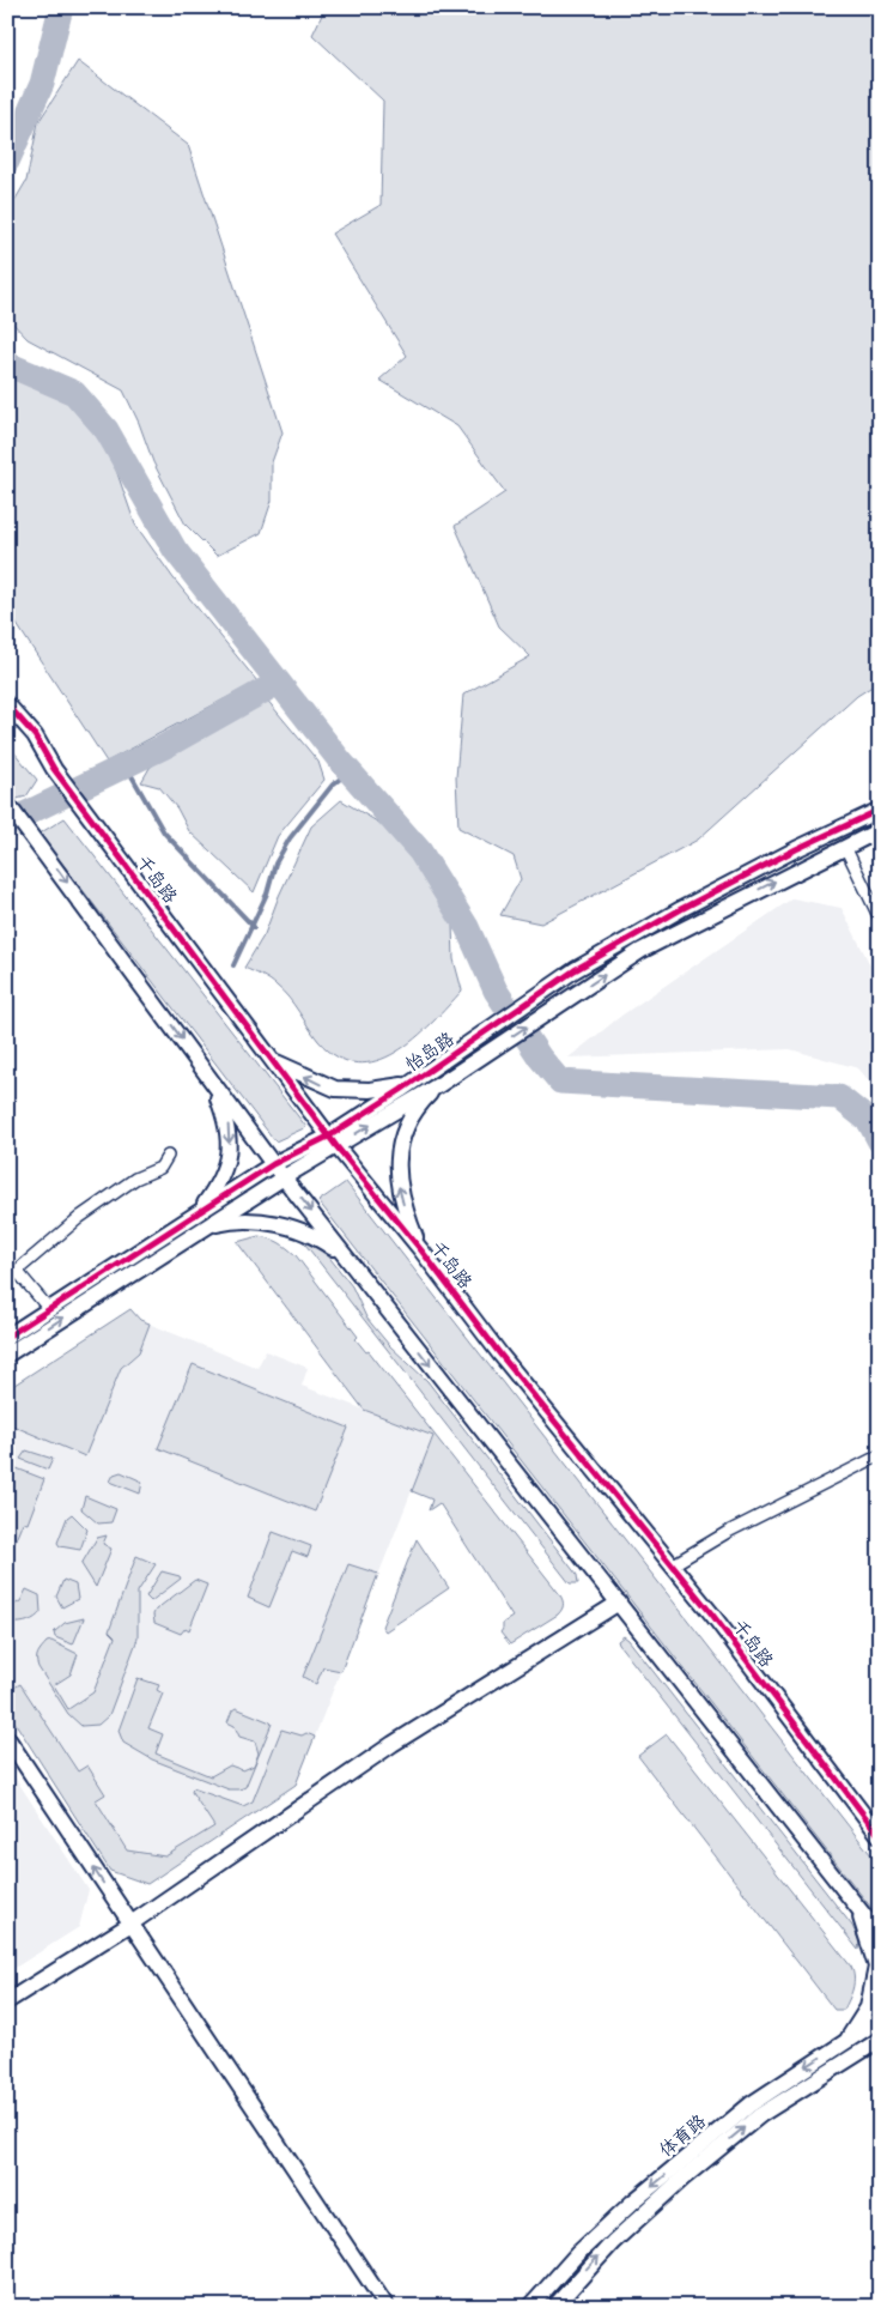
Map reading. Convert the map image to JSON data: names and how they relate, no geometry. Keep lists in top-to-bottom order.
{
  "streets": {
    "street": ["千岛路", "怡岛路", "体育路"]
  },
  "crossings": [
    ["千岛路", "怡岛路"]
  ]
}
